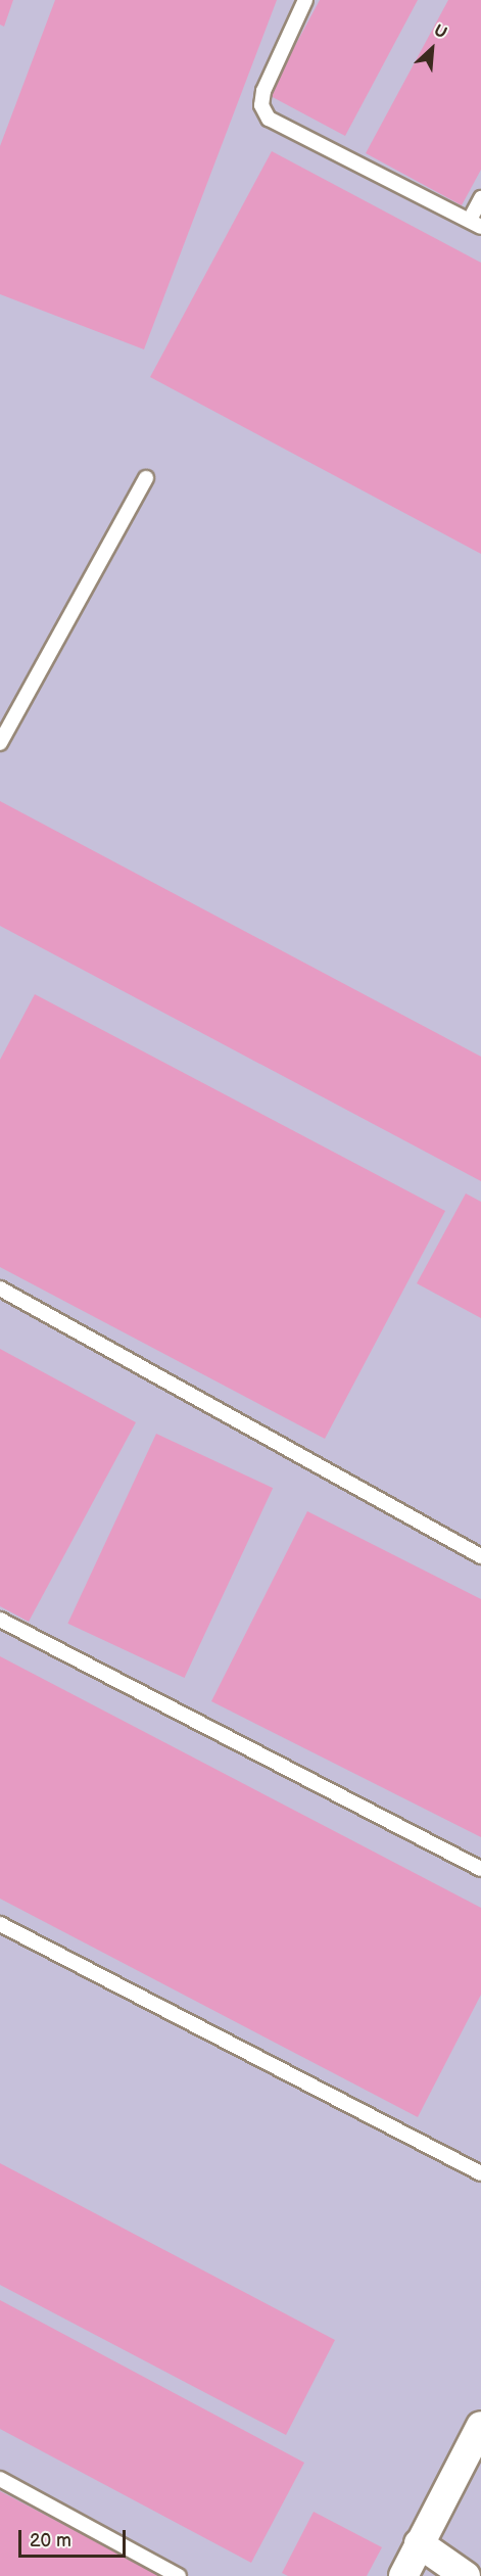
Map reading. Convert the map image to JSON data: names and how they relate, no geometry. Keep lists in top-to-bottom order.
{
  "scale_bar": "20 m",
  "north": "top right"
}
